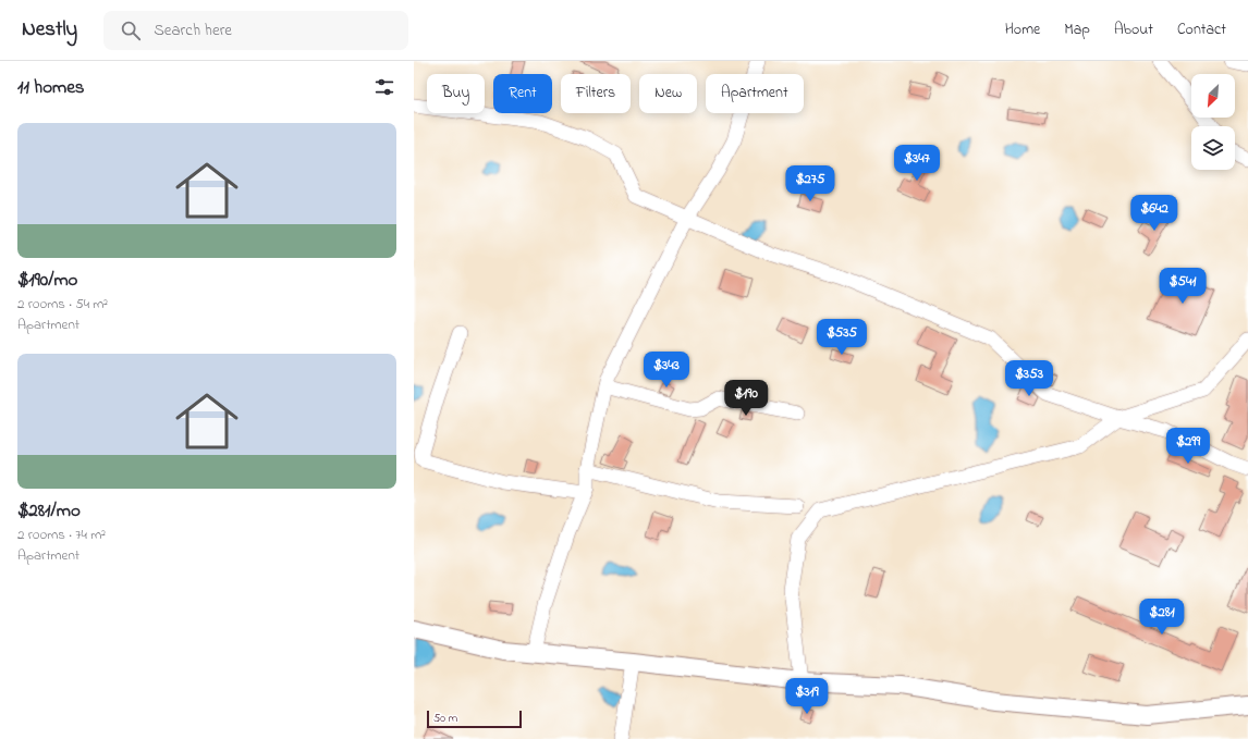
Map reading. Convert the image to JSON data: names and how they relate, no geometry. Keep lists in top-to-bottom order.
{
  "scale_bar": "50 m",
  "north": "bottom left",
  "page": {
    "header": "Nestly",
    "search": "Search here",
    "nav": [
      "Home",
      "Map",
      "About",
      "Contact"
    ],
    "heading": "11 homes",
    "chip": [
      "Buy",
      "Rent",
      "Filters",
      "New",
      "Apartment"
    ],
    "list": [
      {
        "name": "$190/mo",
        "note": "2 rooms · 54 m² · Apartment"
      },
      {
        "name": "$281/mo",
        "note": "2 rooms · 74 m² · Apartment"
      }
    ],
    "price": [
      "$347",
      "$275",
      "$642",
      "$541",
      "$535",
      "$343",
      "$353",
      "$190",
      "$299",
      "$281",
      "$319"
    ],
    "scale": "50 m"
  }
}
